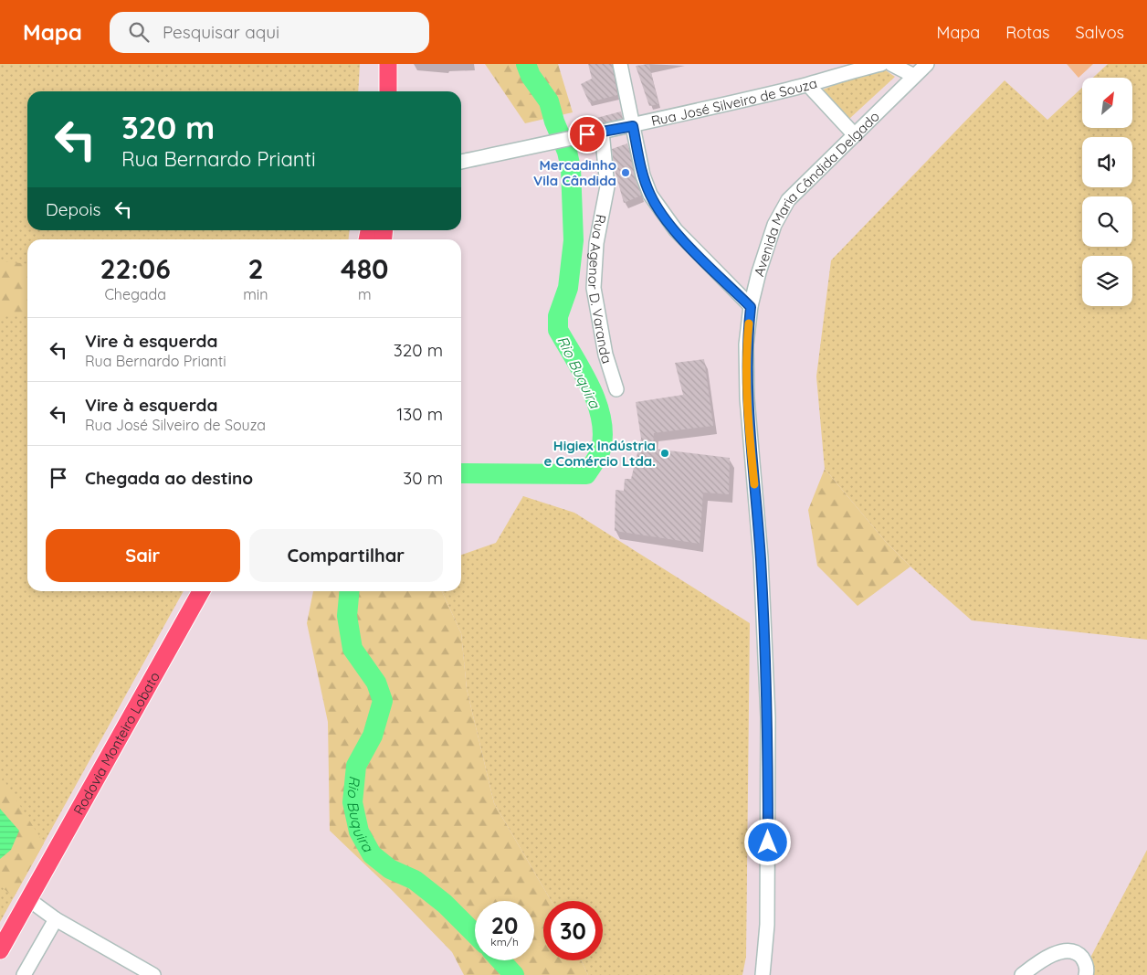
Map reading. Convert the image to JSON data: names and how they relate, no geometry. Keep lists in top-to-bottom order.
{
  "streets": {
    "main road": ["Rodovia Monteiro Lobato"],
    "street": ["Rua José Silveiro de Souza", "Avenida Maria Cândida Delgado", "Rua Agenor D. Varanda"]
  },
  "crossings": [
    ["Rua José Silveiro de Souza", "Rua Agenor D. Varanda"]
  ],
  "water": ["Rio Buquira"],
  "places": ["Mercadinho Vila Cândida", "Higiex Indústria e Comércio Ltda."],
  "north": "top right",
  "page": {
    "header": "Mapa",
    "search": "Pesquisar aqui",
    "nav": ["Mapa", "Rotas", "Salvos"],
    "turn": ["320 m", "Rua Bernardo Prianti"],
    "then": "Depois",
    "eta": [
      "22:06",
      "Chegada",
      "2",
      "min",
      "480",
      "m"
    ],
    "list": [
      {
        "name": "Vire à esquerda",
        "note": "Rua Bernardo Prianti",
        "value": "320 m"
      },
      {
        "name": "Vire à esquerda",
        "note": "Rua José Silveiro de Souza",
        "value": "130 m"
      },
      {
        "name": "Chegada ao destino",
        "value": "30 m"
      }
    ],
    "buttons": ["Sair", "Compartilhar"],
    "speed": "20 km/h",
    "limit": "30"
  }
}
